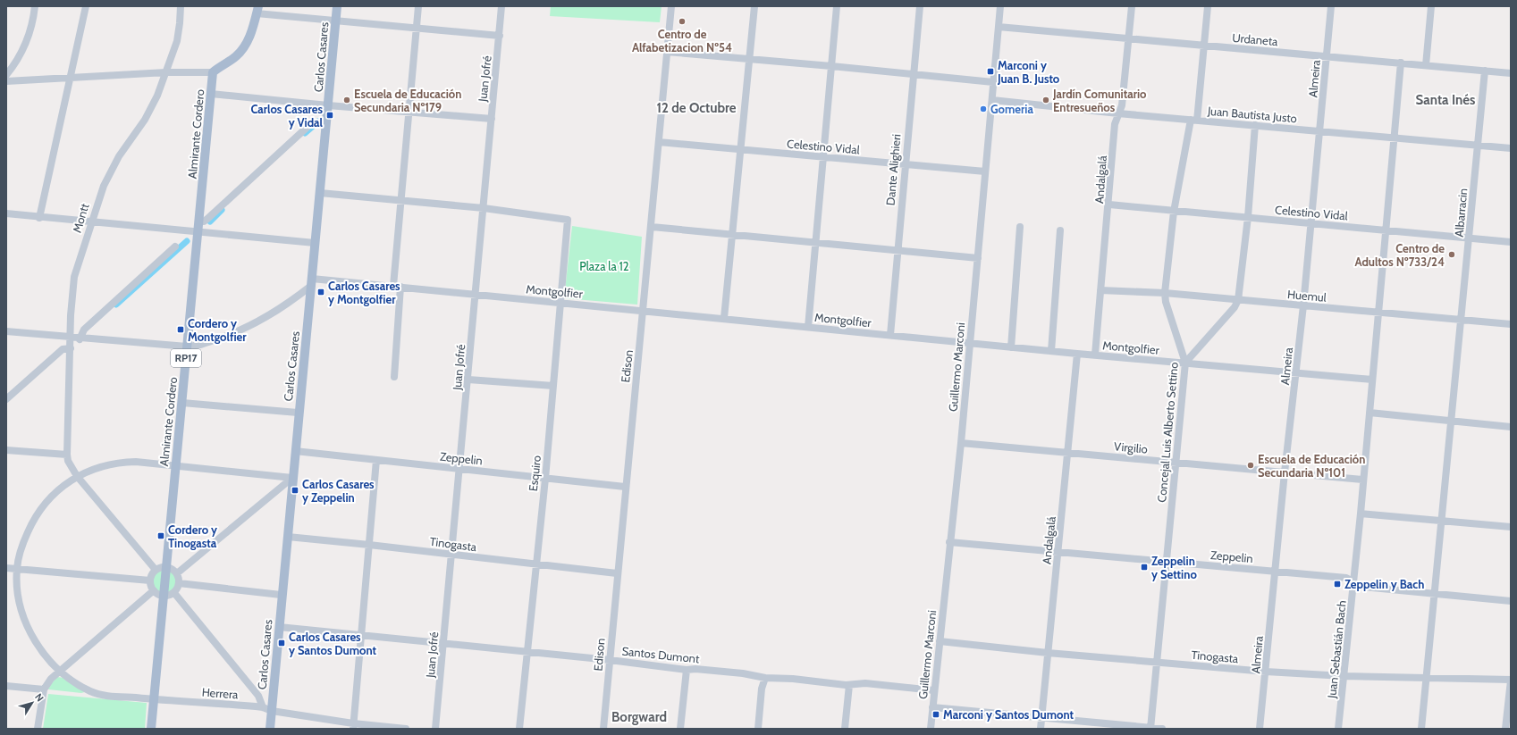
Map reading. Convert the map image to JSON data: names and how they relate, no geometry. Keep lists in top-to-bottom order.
{
  "streets": {
    "main road": ["Carlos Casares", "Almirante Cordero", "RP17"],
    "street": [
      "Urdaneta",
      "Juan Jofré",
      "Almeira",
      "Juan Bautista Justo",
      "Celestino Vidal",
      "Dante Alighieri",
      "Andalgalá",
      "Albarracin",
      "Montt",
      "Montgolfier",
      "Huemul",
      "Edison",
      "Guillermo Marconi",
      "Concejal Luis Alberto Settino",
      "Virgilio",
      "Zeppelin",
      "Esquiro",
      "Tinogasta",
      "Juan Sebastián Bach",
      "Santos Dumont",
      "Herrera"
    ]
  },
  "crossings": [
    ["Urdaneta", "Almeira"],
    ["Urdaneta", "Andalgalá"],
    ["Urdaneta", "Albarracin"],
    ["Urdaneta", "Guillermo Marconi"],
    ["Urdaneta", "Concejal Luis Alberto Settino"],
    ["Urdaneta", "Juan Sebastián Bach"],
    ["Carlos Casares", "Montgolfier"],
    ["Carlos Casares", "Zeppelin"],
    ["Carlos Casares", "Tinogasta"],
    ["Carlos Casares", "Santos Dumont"],
    ["Carlos Casares", "Herrera"],
    ["Juan Jofré", "Montgolfier"],
    ["Juan Jofré", "Zeppelin"],
    ["Juan Jofré", "Esquiro"],
    ["Juan Jofré", "Tinogasta"],
    ["Juan Jofré", "Santos Dumont"],
    ["Almeira", "Juan Bautista Justo"],
    ["Almeira", "Celestino Vidal"],
    ["Almeira", "Montgolfier"],
    ["Almeira", "Huemul"],
    ["Almeira", "Virgilio"],
    ["Almeira", "Zeppelin"],
    ["Almeira", "Tinogasta"],
    ["Juan Bautista Justo", "Andalgalá"],
    ["Juan Bautista Justo", "Albarracin"],
    ["Juan Bautista Justo", "Guillermo Marconi"],
    ["Juan Bautista Justo", "Concejal Luis Alberto Settino"],
    ["Juan Bautista Justo", "Juan Sebastián Bach"],
    ["Almirante Cordero", "Herrera"],
    ["Celestino Vidal", "Dante Alighieri"],
    ["Celestino Vidal", "Andalgalá"],
    ["Celestino Vidal", "Albarracin"],
    ["Celestino Vidal", "Edison"],
    ["Celestino Vidal", "Guillermo Marconi"],
    ["Celestino Vidal", "Concejal Luis Alberto Settino"],
    ["Celestino Vidal", "Juan Sebastián Bach"],
    ["Dante Alighieri", "Montgolfier"],
    ["Andalgalá", "Montgolfier"],
    ["Andalgalá", "Huemul"],
    ["Andalgalá", "Virgilio"],
    ["Andalgalá", "Zeppelin"],
    ["Andalgalá", "Tinogasta"],
    ["Albarracin", "Huemul"],
    ["Albarracin", "Zeppelin"],
    ["Albarracin", "Tinogasta"],
    ["Montgolfier", "Edison"],
    ["Montgolfier", "Guillermo Marconi"],
    ["Montgolfier", "Concejal Luis Alberto Settino"],
    ["Montgolfier", "Esquiro"],
    ["Montgolfier", "Juan Sebastián Bach"],
    ["Huemul", "Concejal Luis Alberto Settino"],
    ["Huemul", "Juan Sebastián Bach"],
    ["Edison", "Zeppelin"],
    ["Edison", "Tinogasta"],
    ["Edison", "Santos Dumont"],
    ["Guillermo Marconi", "Virgilio"],
    ["Guillermo Marconi", "Zeppelin"],
    ["Guillermo Marconi", "Tinogasta"],
    ["Guillermo Marconi", "Santos Dumont"],
    ["Concejal Luis Alberto Settino", "Virgilio"],
    ["Concejal Luis Alberto Settino", "Zeppelin"],
    ["Concejal Luis Alberto Settino", "Tinogasta"],
    ["Virgilio", "Juan Sebastián Bach"],
    ["Zeppelin", "Esquiro"],
    ["Zeppelin", "Juan Sebastián Bach"],
    ["Esquiro", "Tinogasta"],
    ["Esquiro", "Santos Dumont"],
    ["Tinogasta", "Juan Sebastián Bach"]
  ],
  "districts": ["Santa Inés", "12 de Octubre", "Borgward"],
  "parks": ["Plaza la 12"],
  "places": {
    "other": [
      "Centro de Alfabetizacion Nº54",
      "Escuela de Educación Secundaria Nº179",
      "Jardín Comunitario Entresueños",
      "Gomeria",
      "Centro de Adultos Nº733/24",
      "Escuela de Educación Secundaria Nº101"
    ],
    "transit": [
      "Marconi y Juan B. Justo",
      "Carlos Casares y Vidal",
      "Carlos Casares y Montgolfier",
      "Cordero y Montgolfier",
      "Carlos Casares y Zeppelin",
      "Cordero y Tinogasta",
      "Zeppelin y Settino",
      "Zeppelin y Bach",
      "Carlos Casares y Santos Dumont",
      "Marconi y Santos Dumont"
    ]
  },
  "north": "top right"
}
